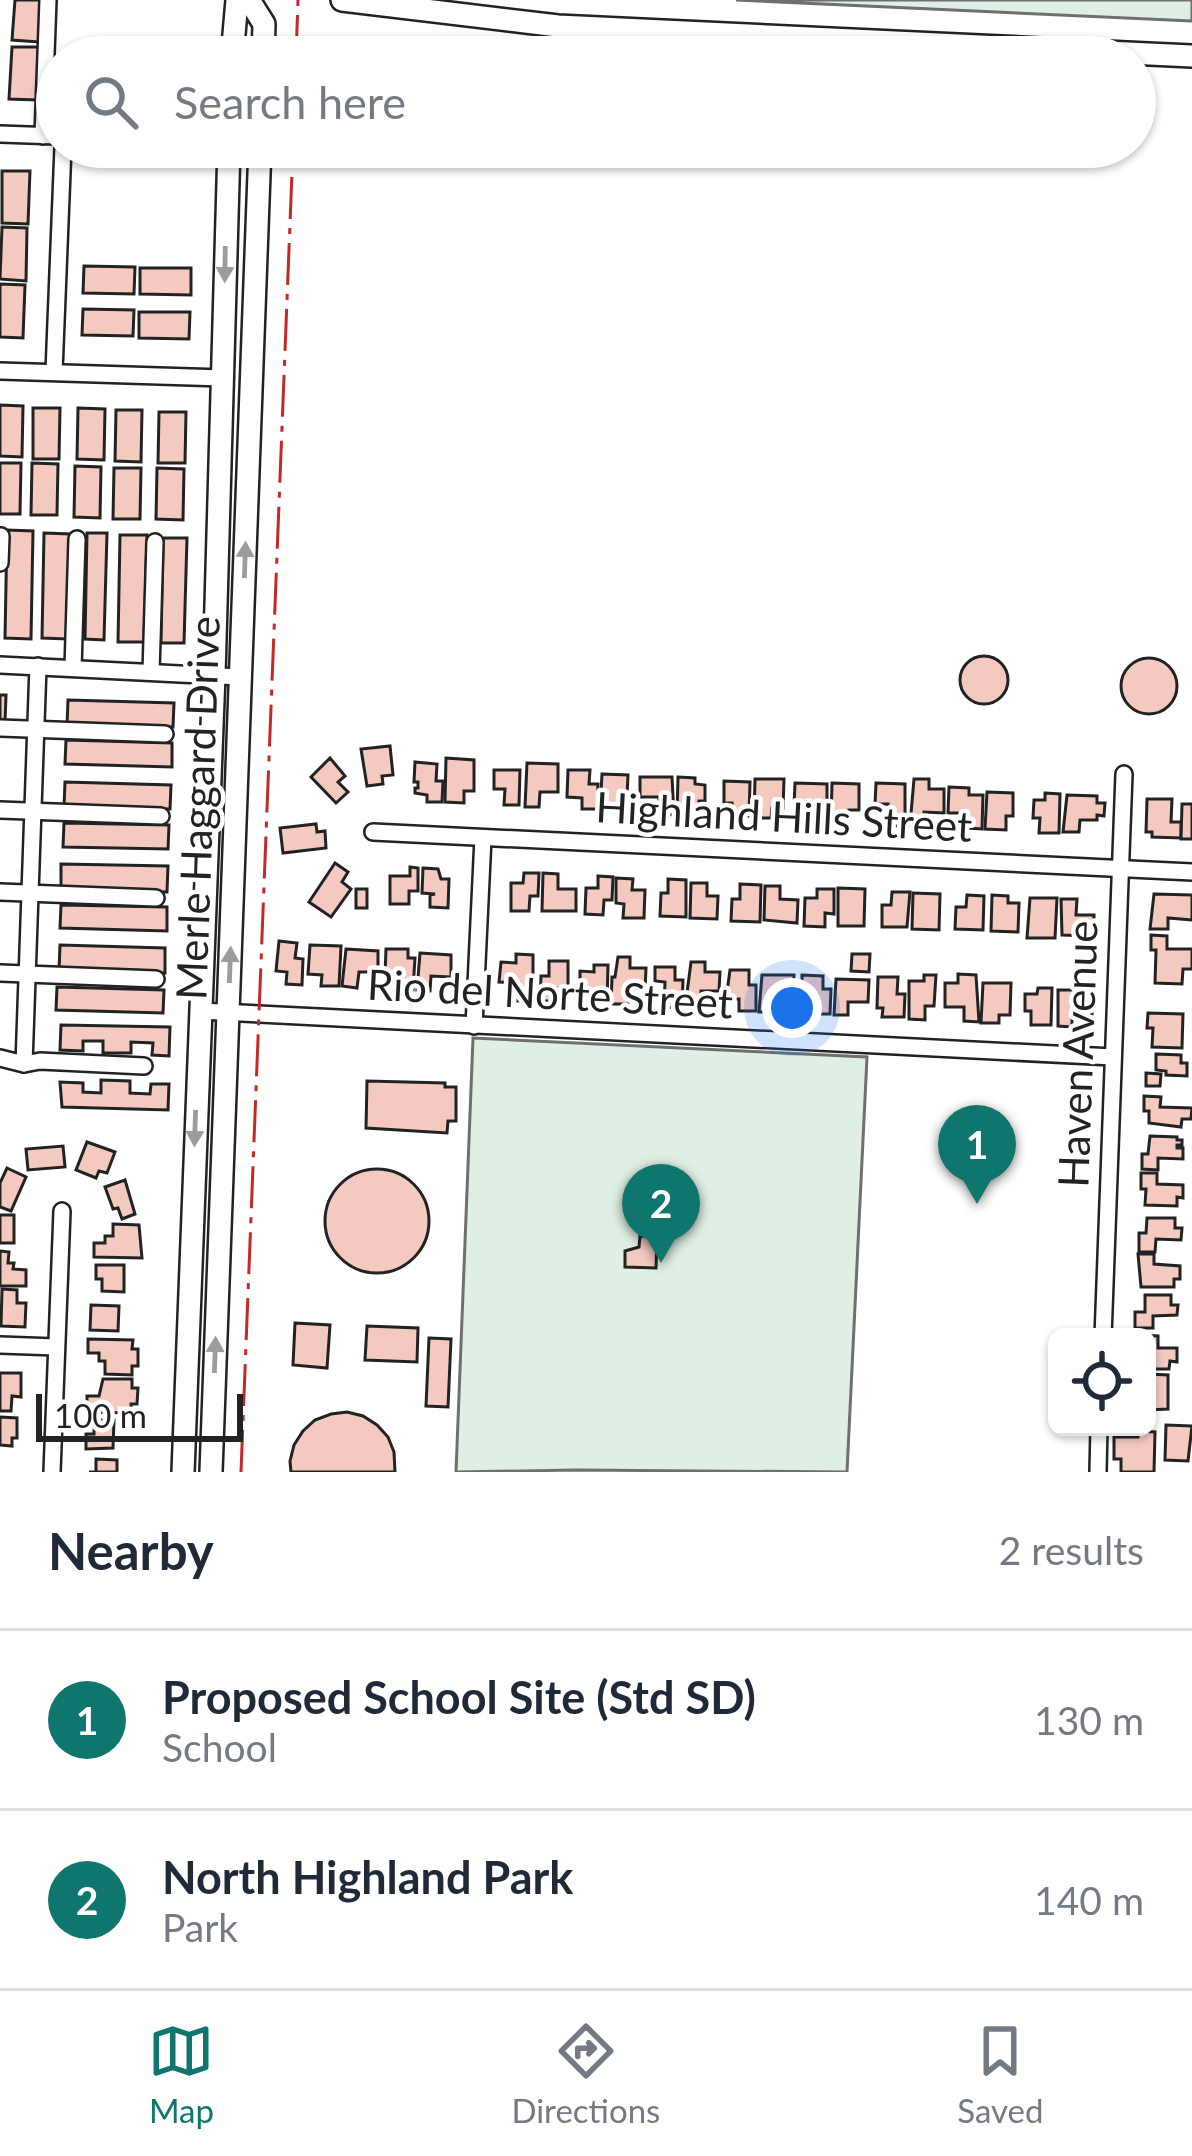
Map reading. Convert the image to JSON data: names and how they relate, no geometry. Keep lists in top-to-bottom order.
{
  "streets": {
    "main road": ["Merle Haggard Drive"],
    "street": ["Highland Hills Street", "Rio del Norte Street", "Haven Avenue"]
  },
  "crossings": [
    ["Merle Haggard Drive", "Rio del Norte Street"],
    ["Highland Hills Street", "Haven Avenue"],
    ["Rio del Norte Street", "Haven Avenue"]
  ],
  "scale_bar": "100 m",
  "page": {
    "search": "Search here",
    "pins": ["1", "2"],
    "scale": "100 m",
    "heading": ["Nearby", "2 results"],
    "list": [
      {
        "mark": "1",
        "name": "Proposed School Site (Std SD)",
        "note": "School",
        "value": "130 m"
      },
      {
        "mark": "2",
        "name": "North Highland Park",
        "note": "Park",
        "value": "140 m"
      }
    ],
    "nav": ["Map", "Directions", "Saved"]
  }
}
